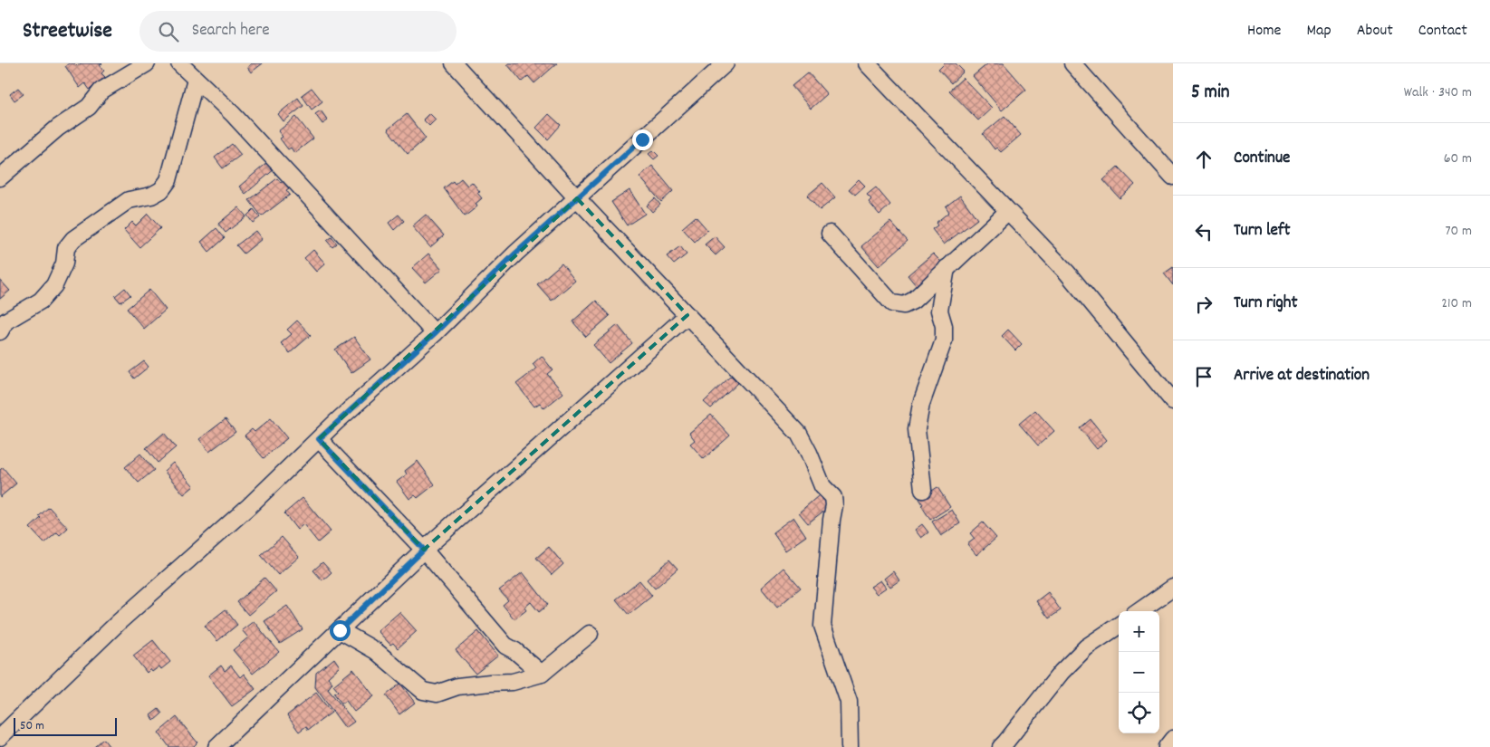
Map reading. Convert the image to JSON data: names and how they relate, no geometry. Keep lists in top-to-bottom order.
{
  "scale_bar": "50 m",
  "page": {
    "header": "Streetwise",
    "search": "Search here",
    "nav": [
      "Home",
      "Map",
      "About",
      "Contact"
    ],
    "heading": ["5 min", "Walk · 340 m"],
    "list": [
      ["Continue", "60 m"],
      ["Turn left", "70 m"],
      ["Turn right", "210 m"],
      "Arrive at destination"
    ],
    "map_buttons": ["+", "−"],
    "scale": "50 m"
  }
}
